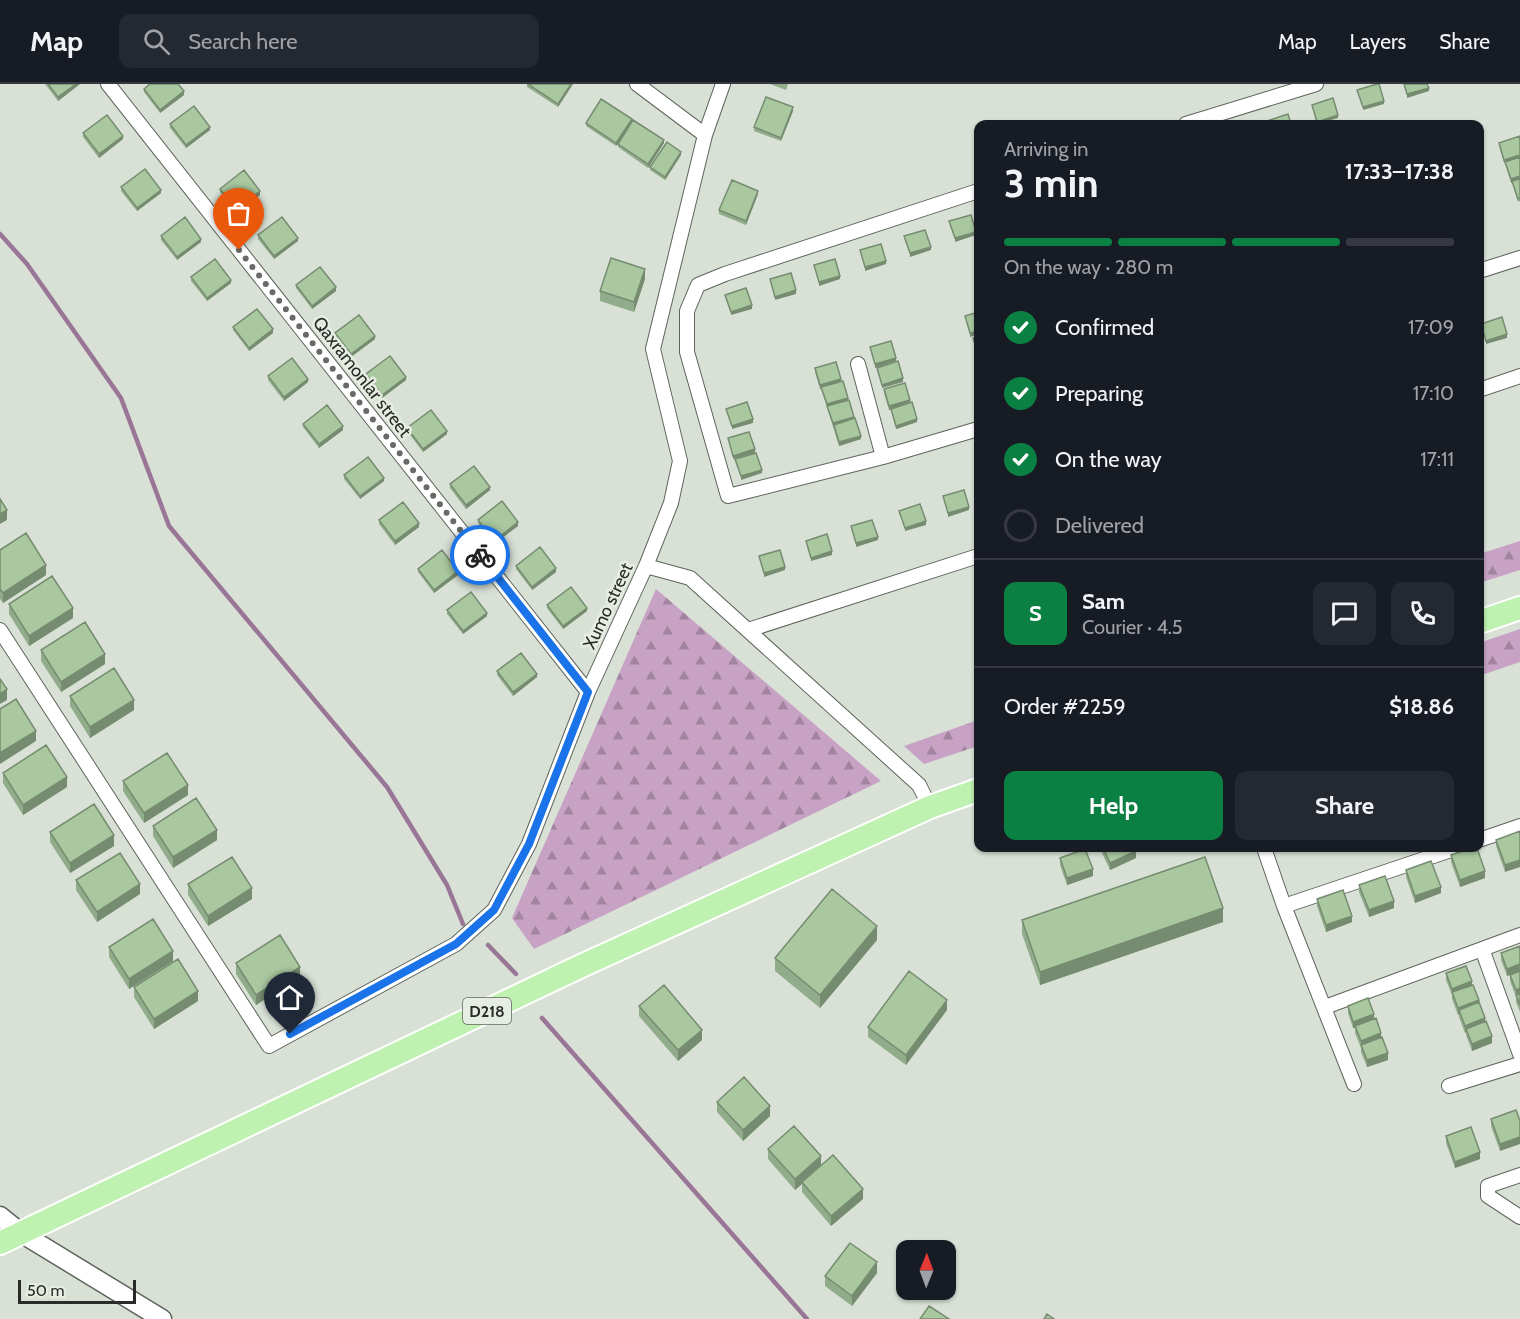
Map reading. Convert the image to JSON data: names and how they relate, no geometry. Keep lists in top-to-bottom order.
{
  "streets": {
    "main road": ["D218"],
    "street": ["Qaxramonlar street", "Xumo street"]
  },
  "crossings": [
    ["Qaxramonlar street", "Xumo street"]
  ],
  "scale_bar": "50 m",
  "north": "top",
  "page": {
    "header": "Map",
    "search": "Search here",
    "nav": ["Map", "Layers", "Share"],
    "heading": ["3 min", "Arriving in", "17:33–17:38"],
    "panel": [
      "Sam",
      "Courier · 4.5",
      "Order #2259",
      "$18.86"
    ],
    "bar": "On the way · 280 m",
    "list": [
      ["Confirmed", "17:09"],
      ["Preparing", "17:10"],
      ["On the way", "17:11"],
      "Delivered"
    ],
    "round": "S",
    "buttons": ["Help", "Share"],
    "scale": "50 m"
  }
}
